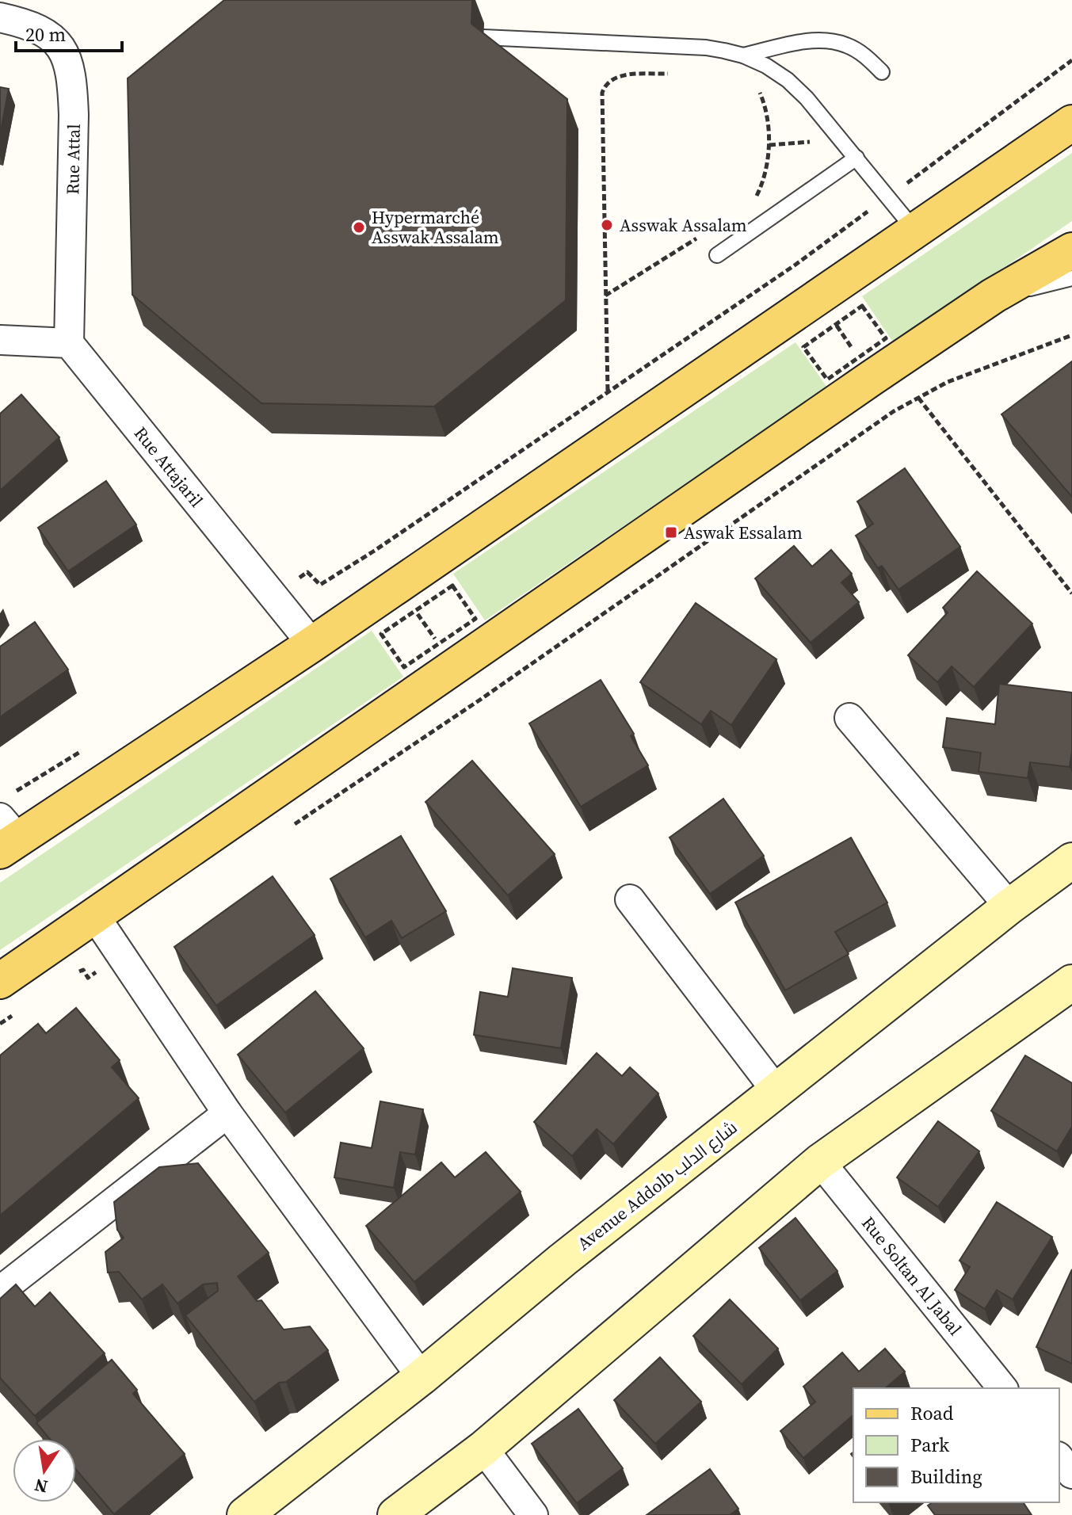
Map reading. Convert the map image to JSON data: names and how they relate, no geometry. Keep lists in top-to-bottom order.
{
  "streets": {
    "street": [
      "Rue Attal",
      "Rue Attajaril",
      "Avenue Addolb شارع الدلب",
      "Rue Soltan Al Jabal"
    ]
  },
  "crossings": [
    ["Rue Attal", "Rue Attajaril"]
  ],
  "places": {
    "other": ["Asswak Assalam", "Hypermarché Asswak Assalam"],
    "transit": ["Aswak Essalam"]
  },
  "legend": ["Road", "Park", "Building"],
  "scale_bar": "20 m",
  "north": "bottom"
}
